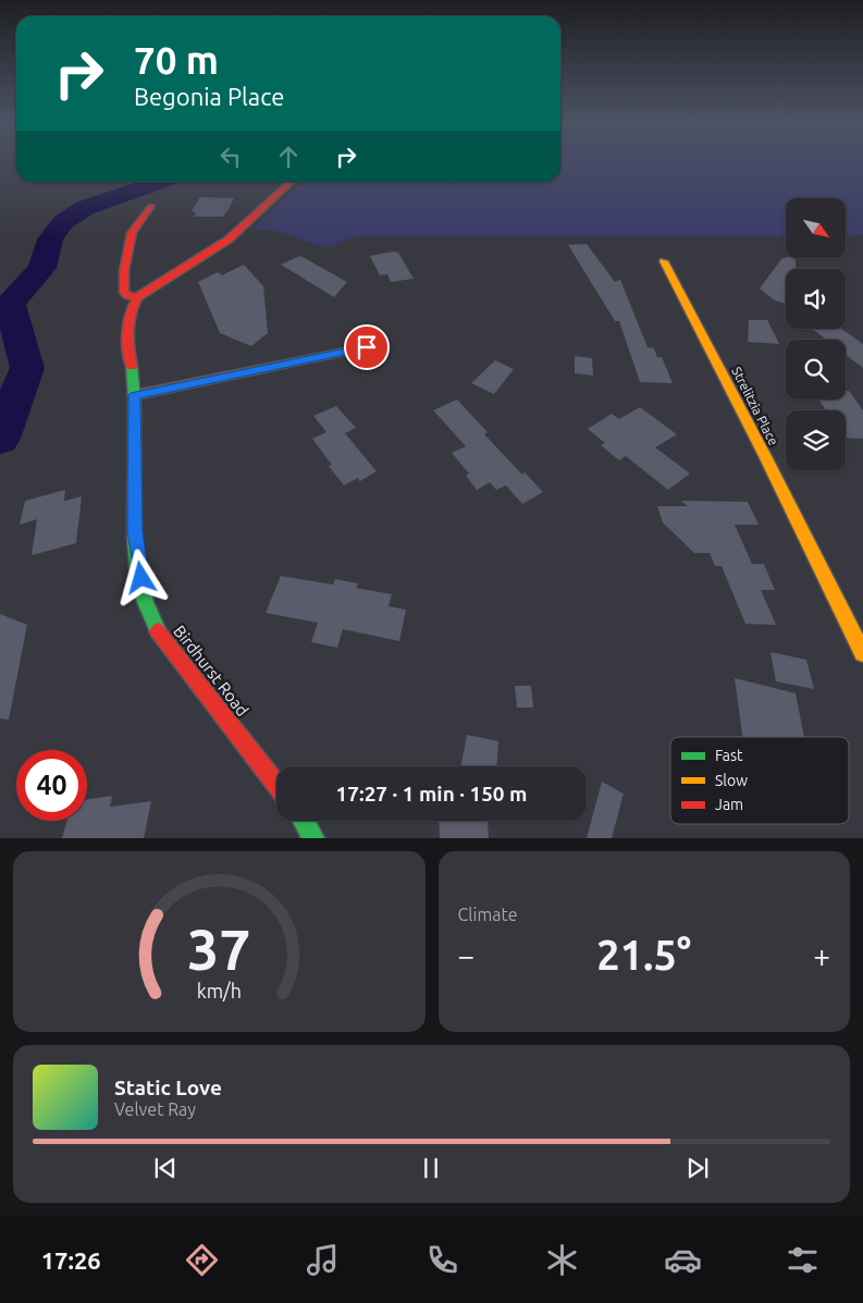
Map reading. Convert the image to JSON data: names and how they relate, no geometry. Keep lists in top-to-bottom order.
{
  "streets": {
    "street": ["Strelitzia Place", "Birdhurst Road"]
  },
  "legend": ["Fast", "Slow", "Jam"],
  "north": "bottom right",
  "page": {
    "turn": ["70 m", "Begonia Place"],
    "limit": "40",
    "trip": "17:27 · 1 min · 150 m",
    "tile": "Climate",
    "heat": ["−", "21.5°", "+"],
    "song": ["Static Love", "Velvet Ray"],
    "tabs": "17:26",
    "gauge": ["37", "km/h"]
  }
}
